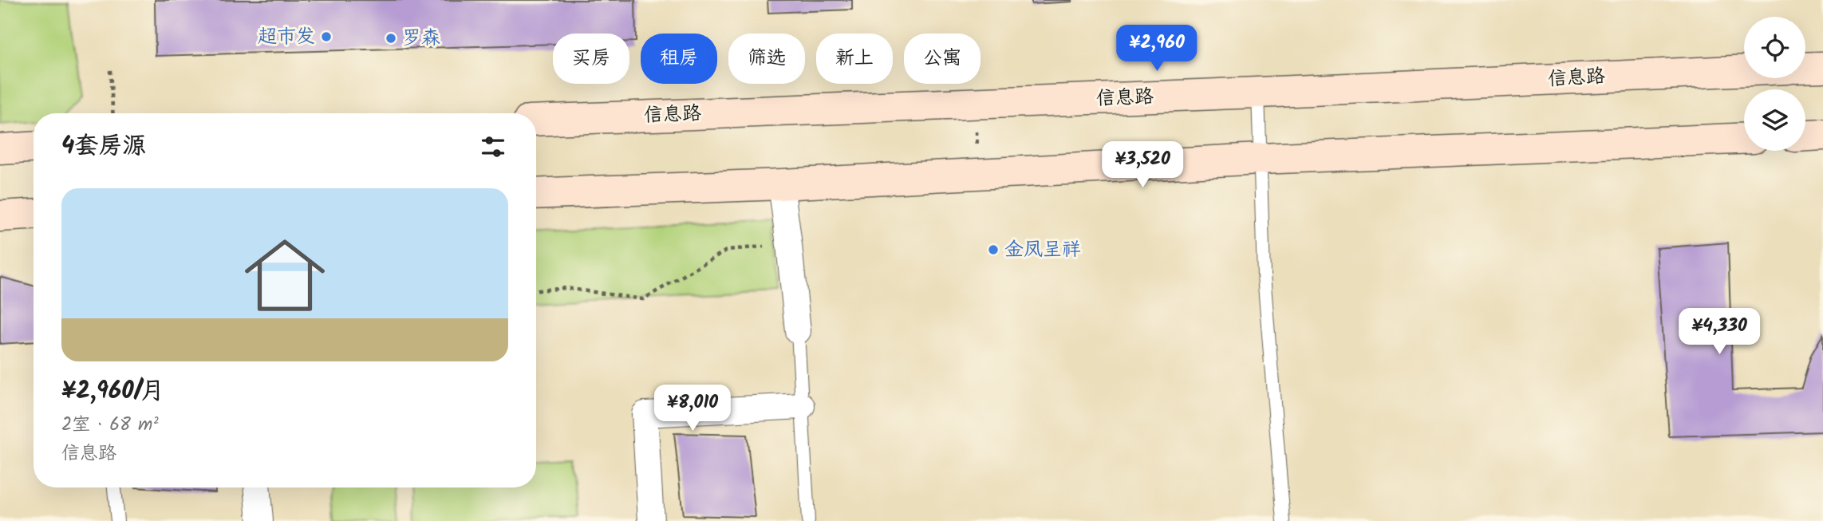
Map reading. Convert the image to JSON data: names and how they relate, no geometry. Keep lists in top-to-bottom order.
{
  "streets": {
    "main road": ["信息路"]
  },
  "places": ["超市发", "罗森", "金凤呈祥"],
  "page": {
    "price": [
      "¥2,960",
      "¥3,520",
      "¥4,330",
      "¥8,010"
    ],
    "chip": [
      "买房",
      "租房",
      "筛选",
      "新上",
      "公寓"
    ],
    "heading": "4套房源",
    "list": [
      {
        "name": "¥2,960/月",
        "note": "2室 · 68 m² · 信息路"
      }
    ]
  }
}
